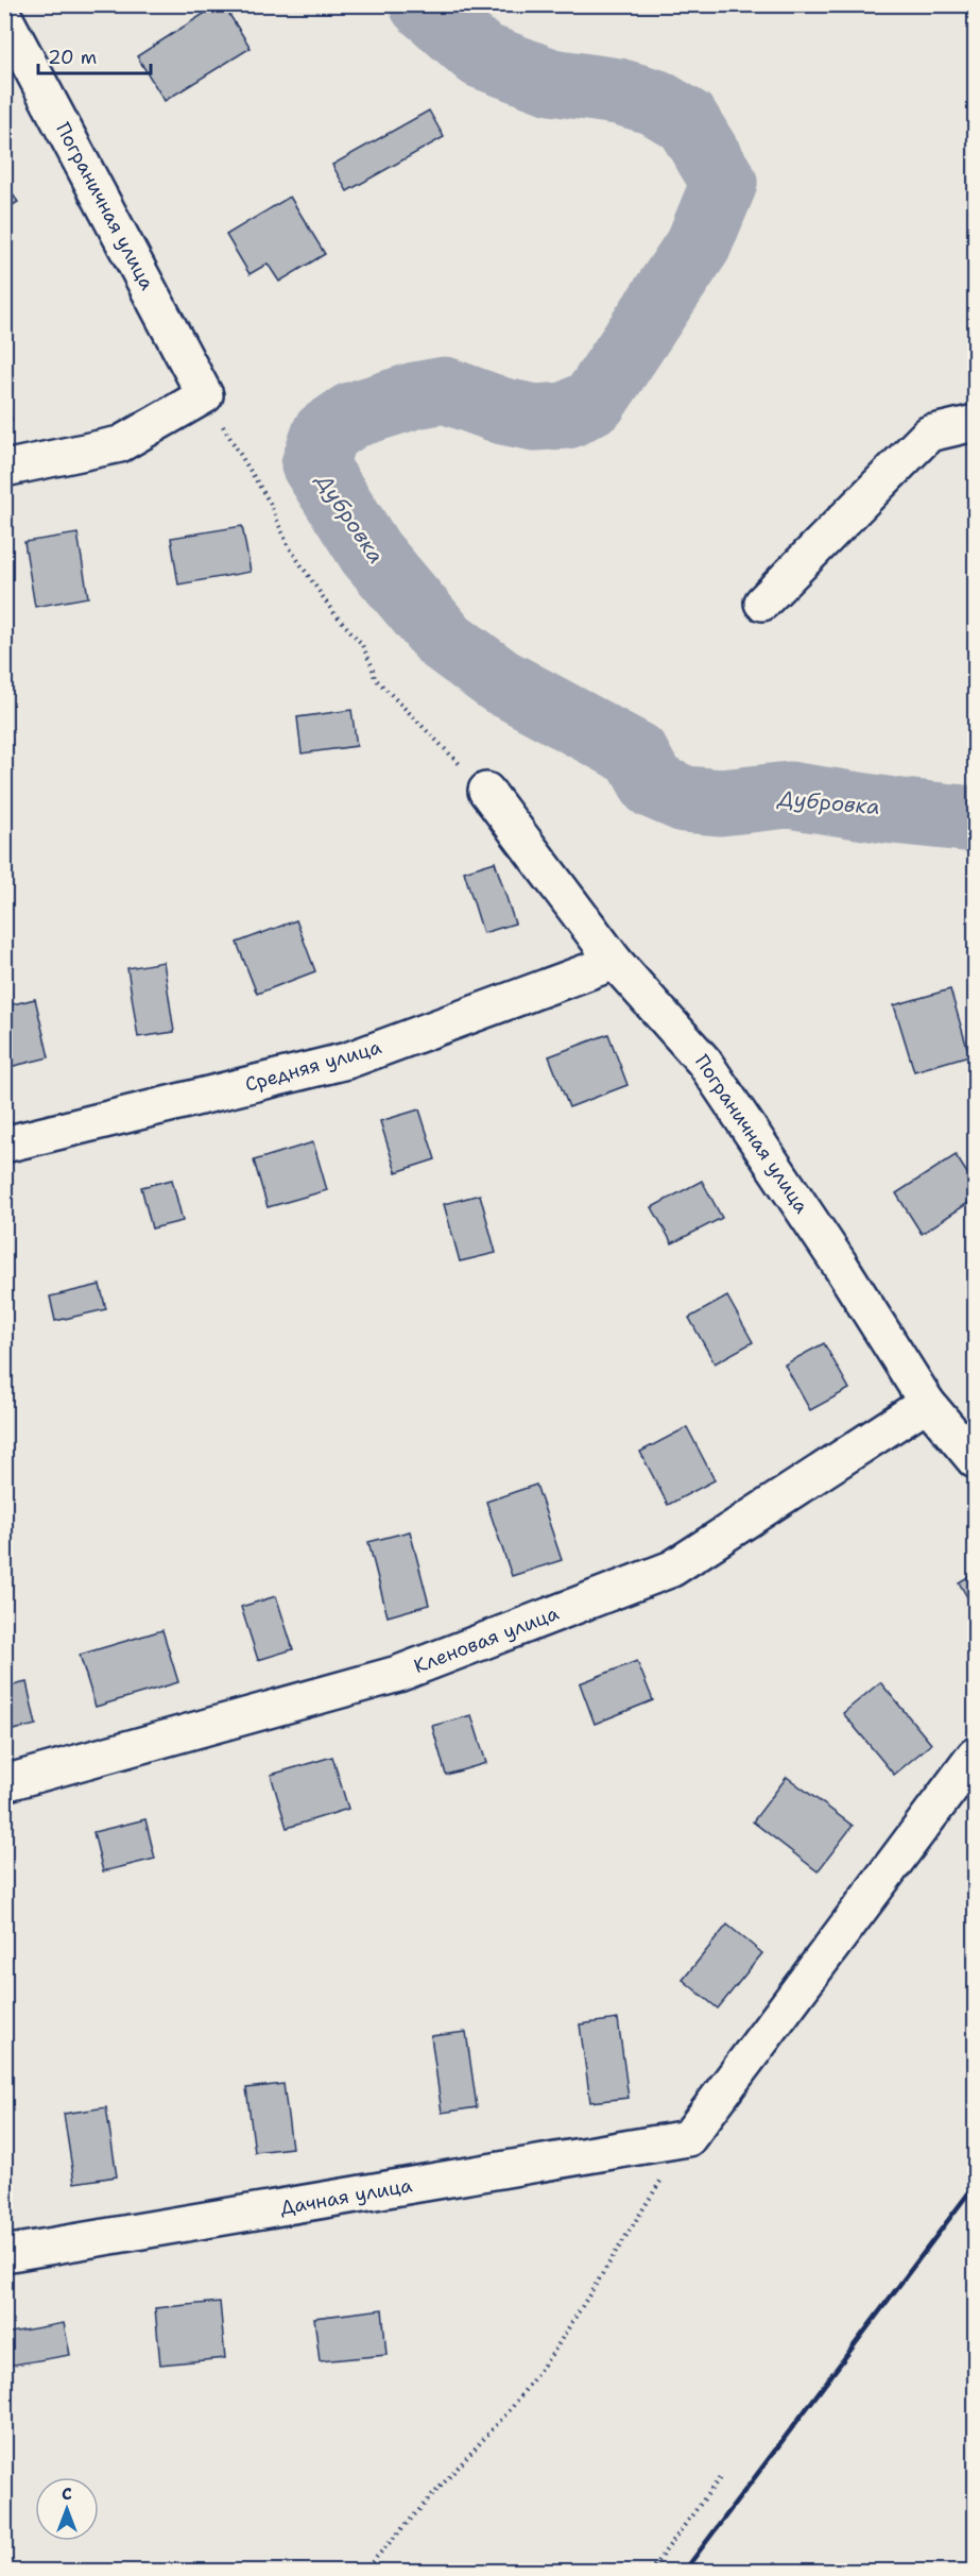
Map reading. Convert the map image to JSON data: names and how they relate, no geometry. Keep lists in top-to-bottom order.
{
  "streets": {
    "street": [
      "Пограничная улица",
      "Средняя улица",
      "Кленовая улица",
      "Дачная улица"
    ]
  },
  "crossings": [
    ["Пограничная улица", "Средняя улица"],
    ["Пограничная улица", "Кленовая улица"]
  ],
  "water": ["Дубровка"],
  "scale_bar": "20 m",
  "north": "top"
}
